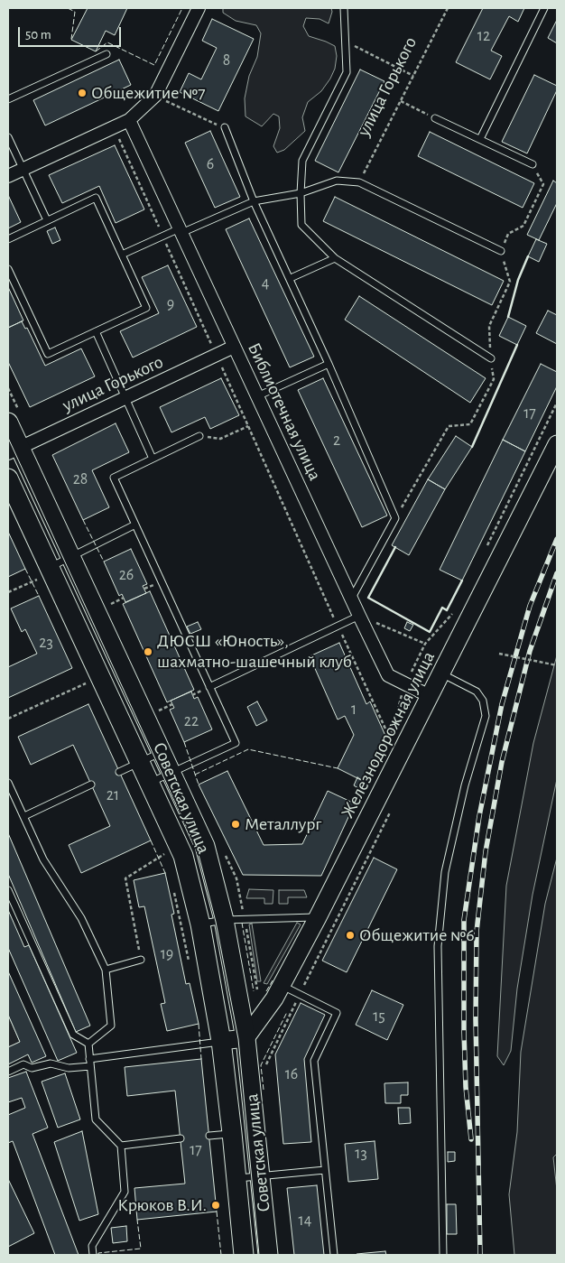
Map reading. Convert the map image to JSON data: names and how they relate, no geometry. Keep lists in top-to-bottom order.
{
  "streets": {
    "main road": ["Железнодорожная улица", "Советская улица"],
    "street": ["улица Горького", "Библиотечная улица"]
  },
  "crossings": [
    ["улица Горького", "Библиотечная улица"],
    ["улица Горького", "Советская улица"],
    ["Библиотечная улица", "Железнодорожная улица"],
    ["Железнодорожная улица", "Советская улица"]
  ],
  "places": [
    "Общежитие №7",
    "ДЮСШ «Юность», шахматно-шашечный клуб",
    "Металлург",
    "Общежитие №6",
    "Крюков В.И."
  ],
  "house_numbers": [
    "12",
    "8",
    "6",
    "4",
    "9",
    "17",
    "2",
    "28",
    "26",
    "23",
    "1",
    "22",
    "21",
    "19",
    "15",
    "16",
    "17",
    "13",
    "14"
  ],
  "scale_bar": "50 m"
}
